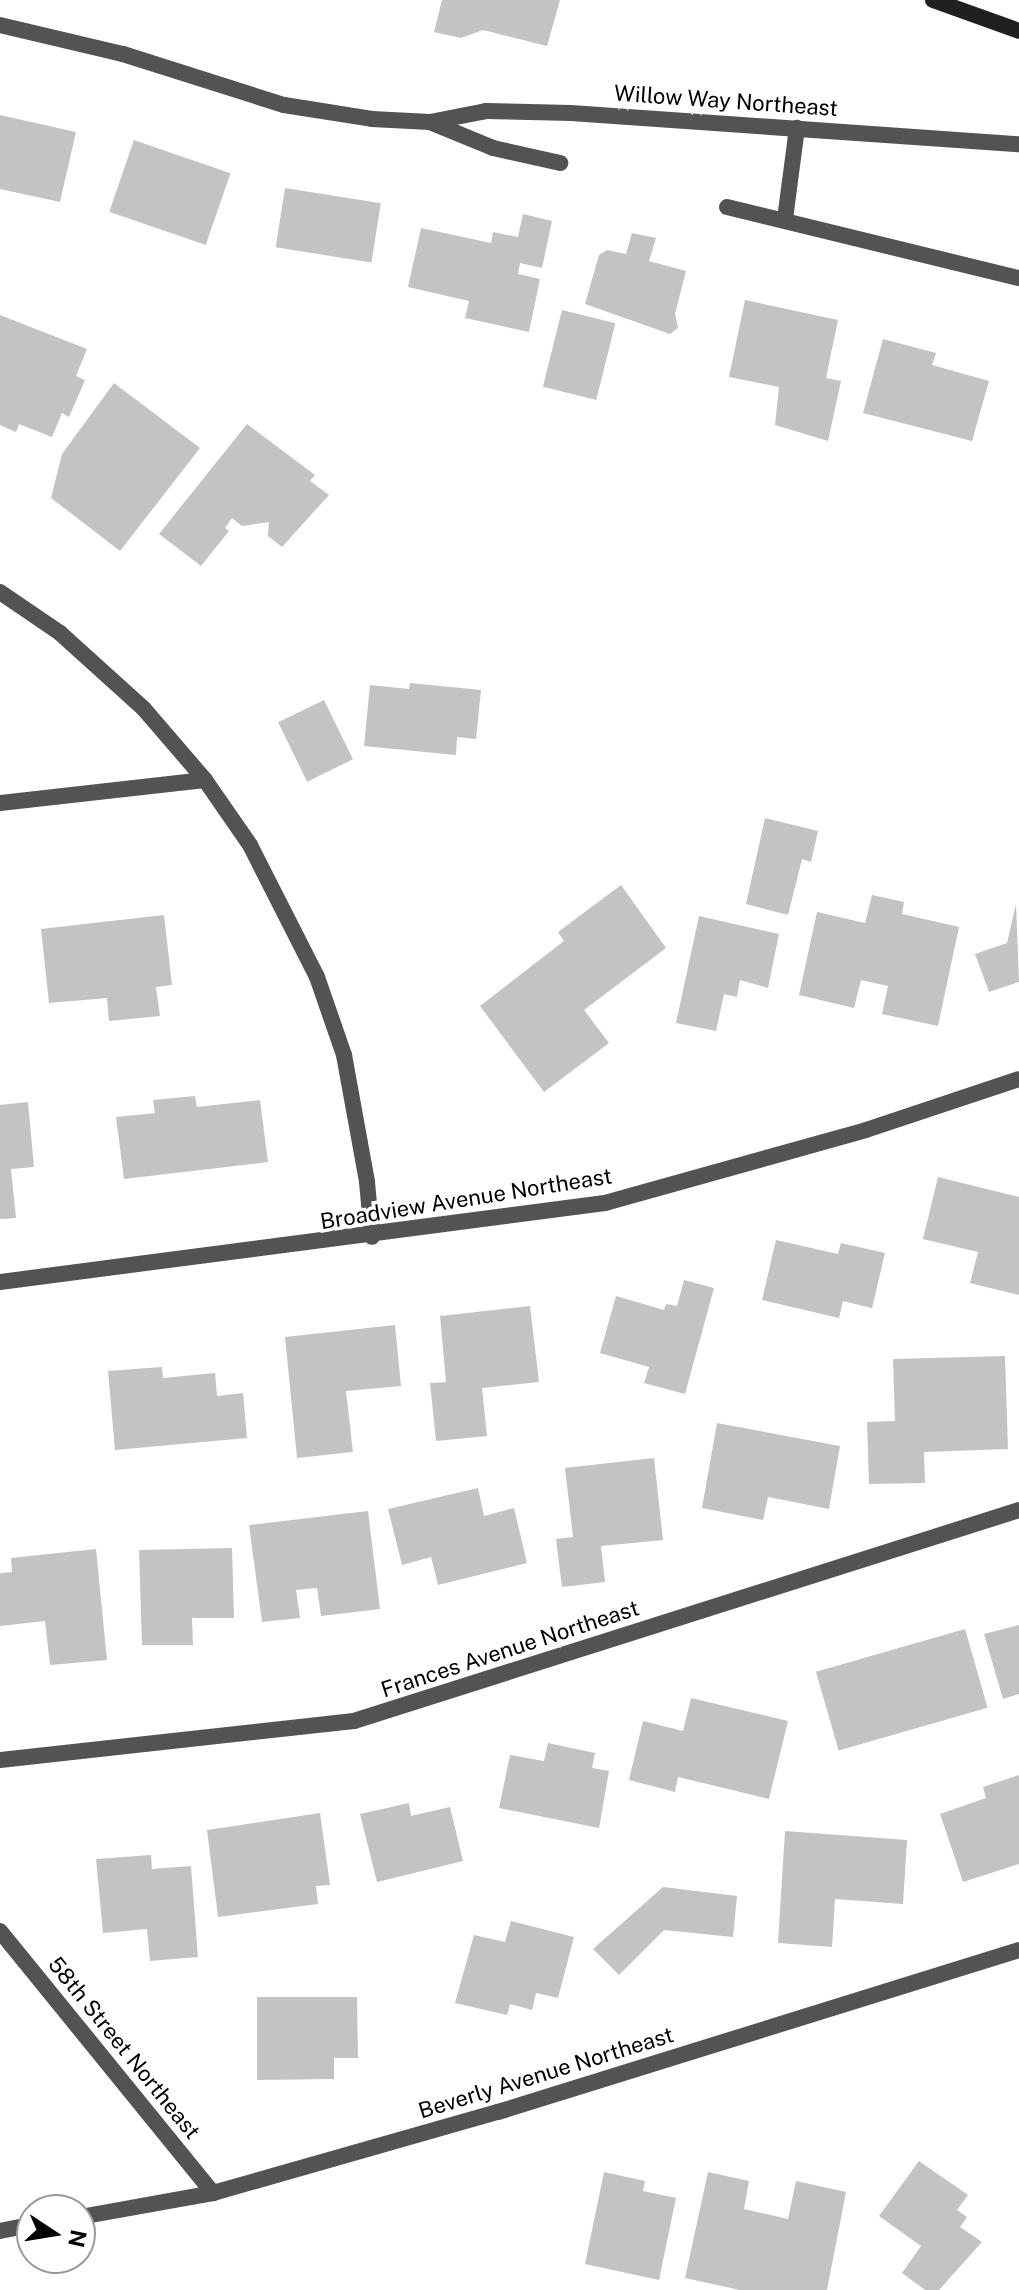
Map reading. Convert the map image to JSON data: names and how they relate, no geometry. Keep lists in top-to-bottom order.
{
  "streets": {
    "street": [
      "Willow Way Northeast",
      "Broadview Avenue Northeast",
      "Frances Avenue Northeast",
      "58th Street Northeast",
      "Beverly Avenue Northeast"
    ]
  },
  "crossings": [
    ["58th Street Northeast", "Beverly Avenue Northeast"]
  ],
  "north": "right"
}
